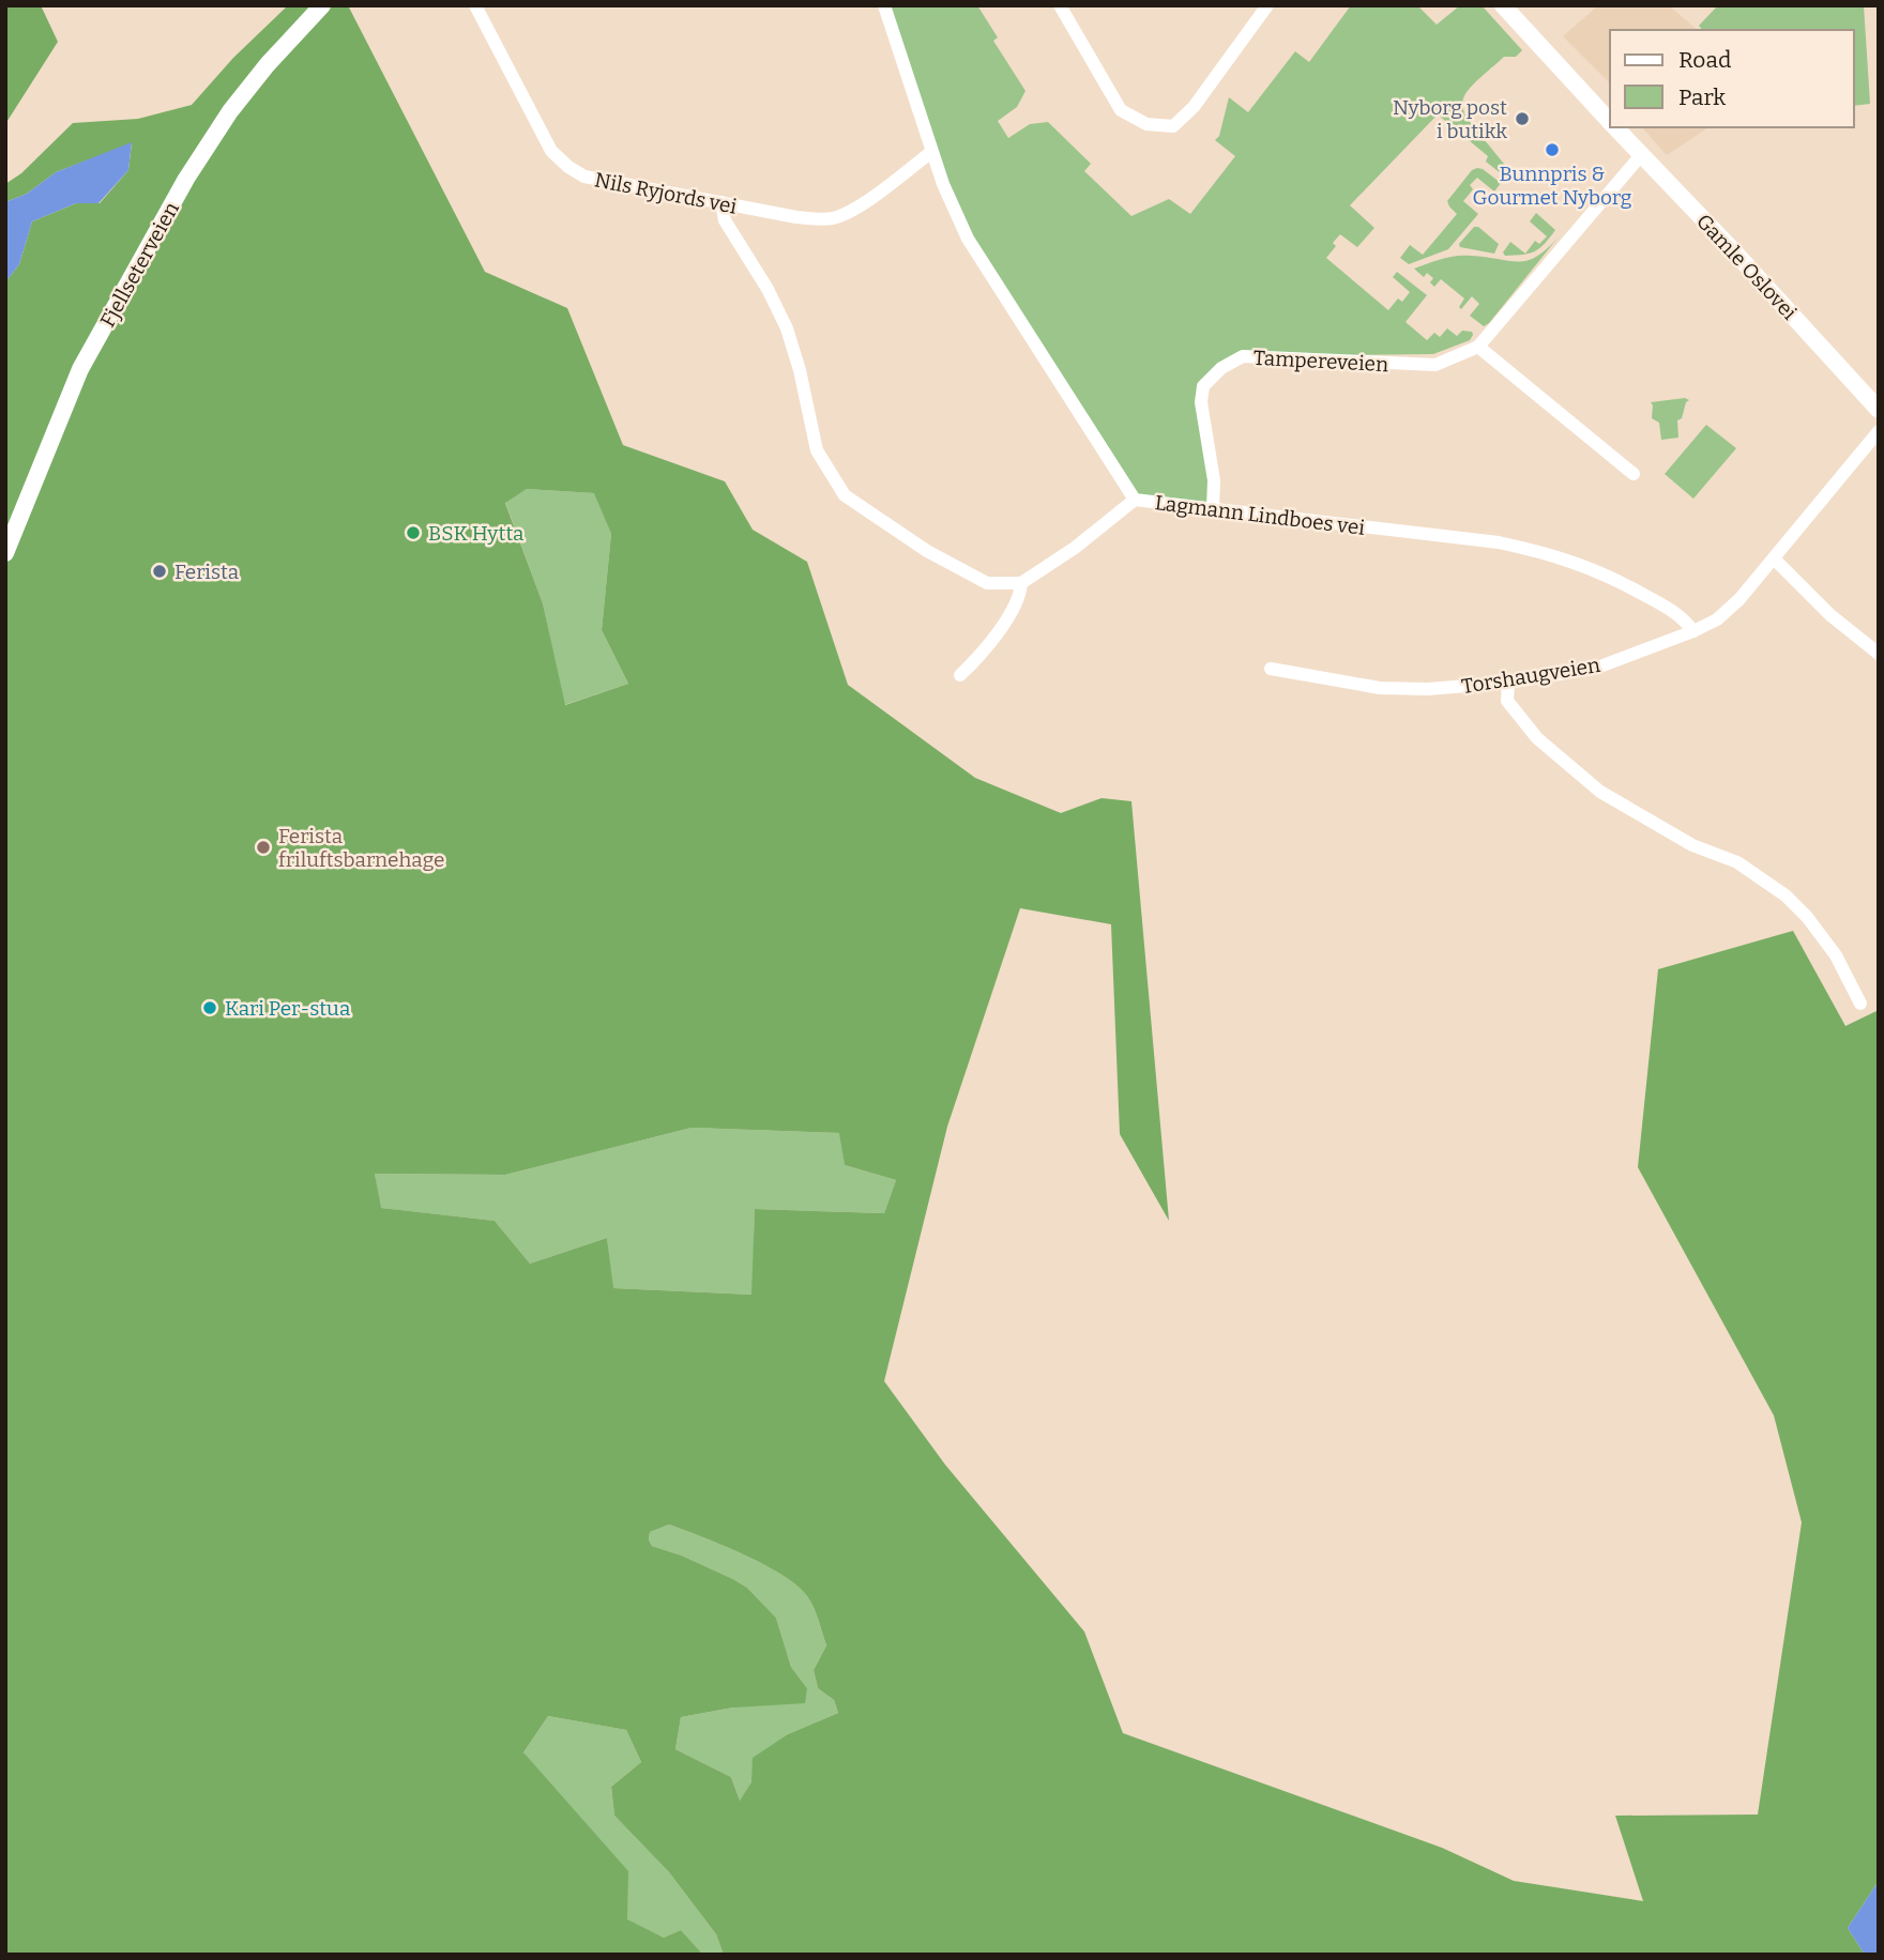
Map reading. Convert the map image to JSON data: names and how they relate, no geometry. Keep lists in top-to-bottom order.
{
  "streets": {
    "street": [
      "Nils Ryjords vei",
      "Fjellseterveien",
      "Gamle Oslovei",
      "Tampereveien",
      "Lagmann Lindboes vei",
      "Torshaugveien"
    ]
  },
  "crossings": [
    ["Nils Ryjords vei", "Lagmann Lindboes vei"],
    ["Gamle Oslovei", "Tampereveien"],
    ["Tampereveien", "Lagmann Lindboes vei"],
    ["Lagmann Lindboes vei", "Torshaugveien"]
  ],
  "places": [
    "Nyborg post i butikk",
    "Bunnpris & Gourmet Nyborg",
    "BSK Hytta",
    "Ferista",
    "Ferista friluftsbarnehage",
    "Kari Per-stua"
  ],
  "legend": ["Road", "Park"]
}
